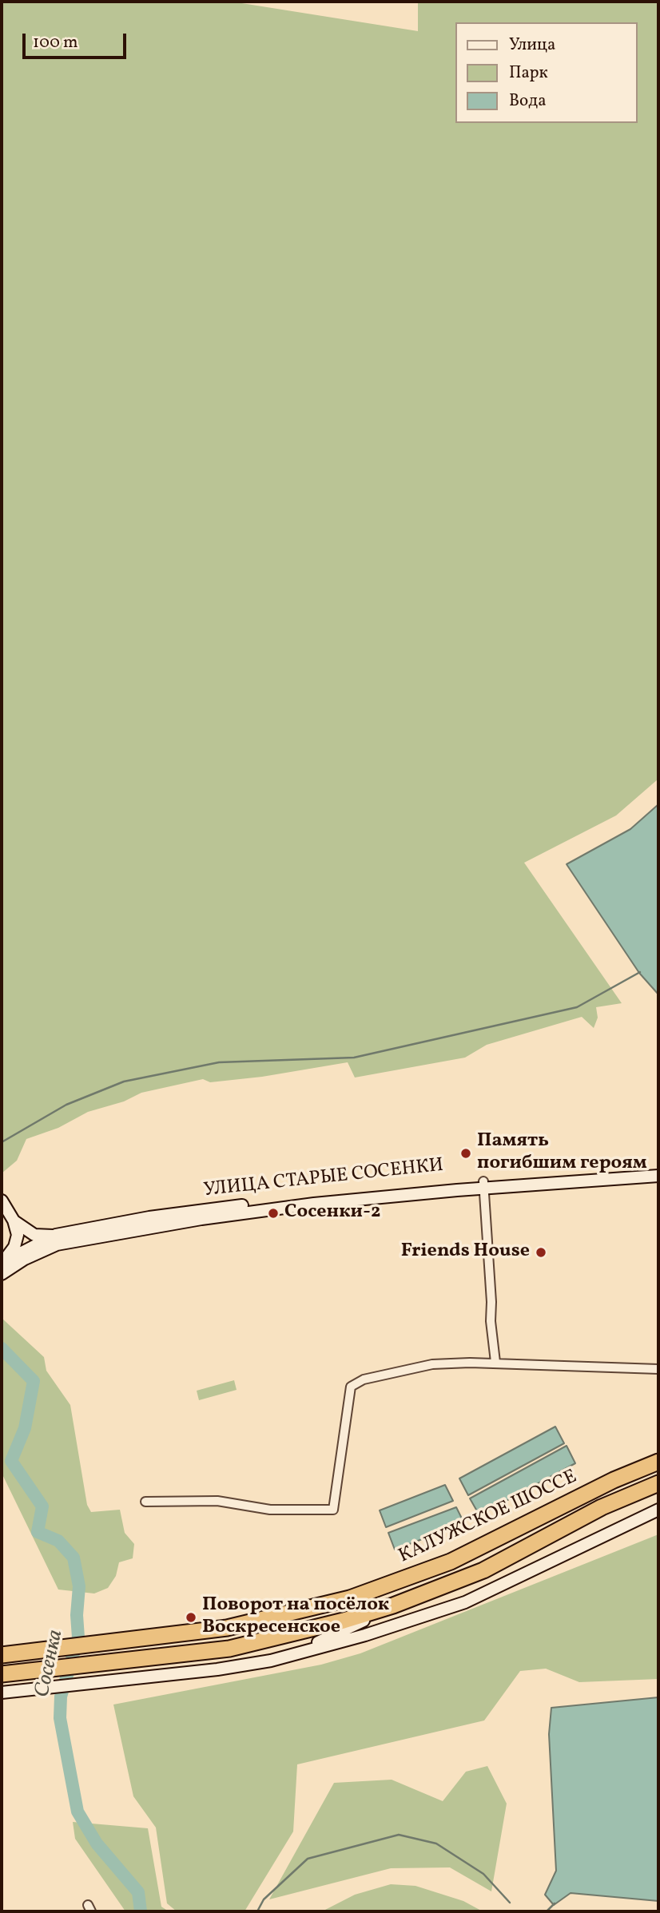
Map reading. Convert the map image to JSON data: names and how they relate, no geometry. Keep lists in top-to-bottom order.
{
  "streets": {
    "highway": ["КАЛУЖСКОЕ ШОССЕ"],
    "main road": ["УЛИЦА СТАРЫЕ СОСЕНКИ"]
  },
  "water": ["Сосенка"],
  "places": [
    "Память погибшим героям",
    "Сосенки-2",
    "Friends House",
    "Поворот на посёлок Воскресенское"
  ],
  "legend": ["Улица", "Парк", "Вода"],
  "scale_bar": "100 m"
}
